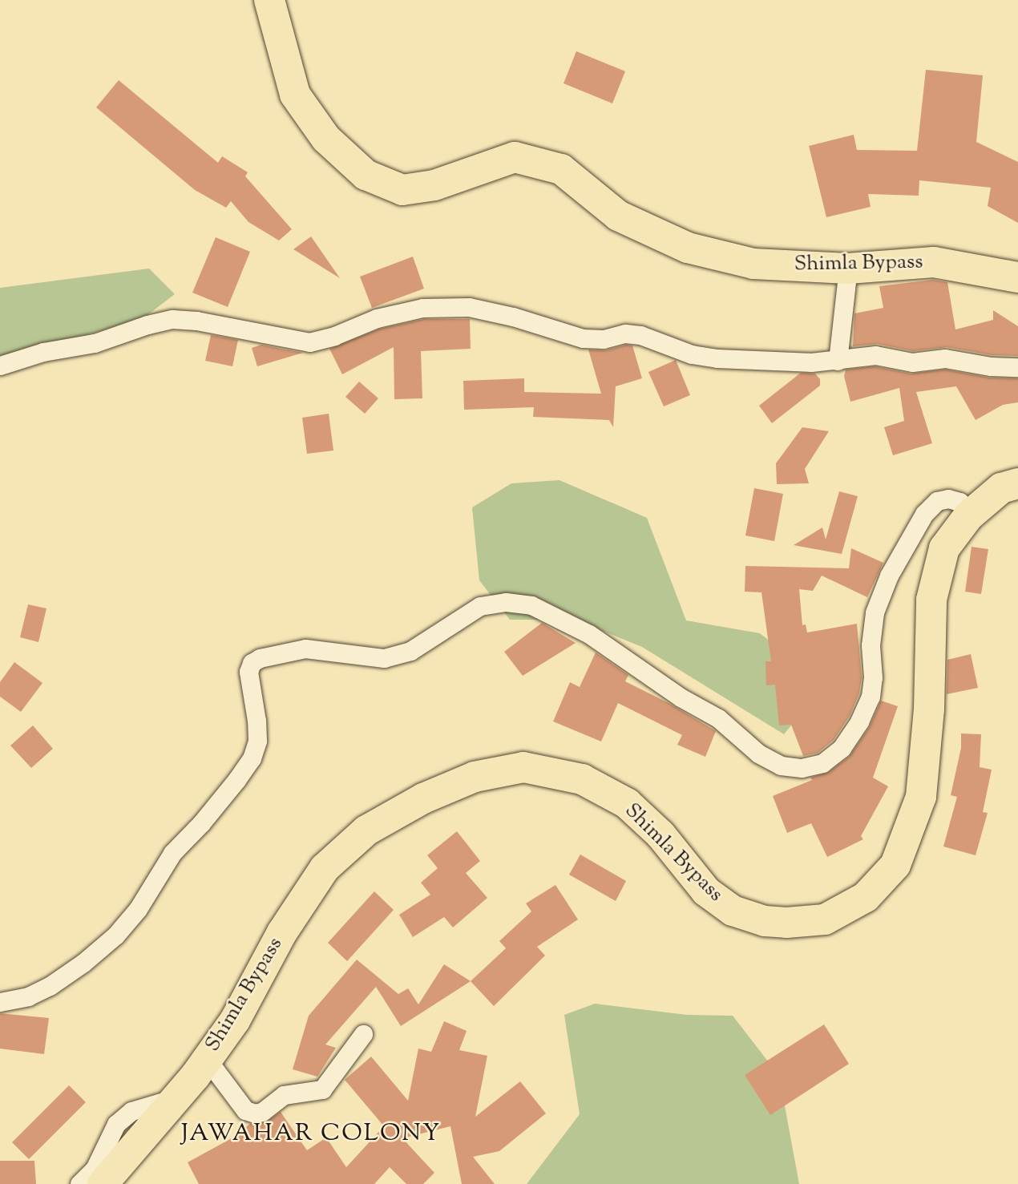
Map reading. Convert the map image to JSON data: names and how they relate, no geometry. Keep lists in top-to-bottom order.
{
  "streets": {
    "highway": ["Shimla Bypass"]
  },
  "districts": ["JAWAHAR COLONY"]
}
